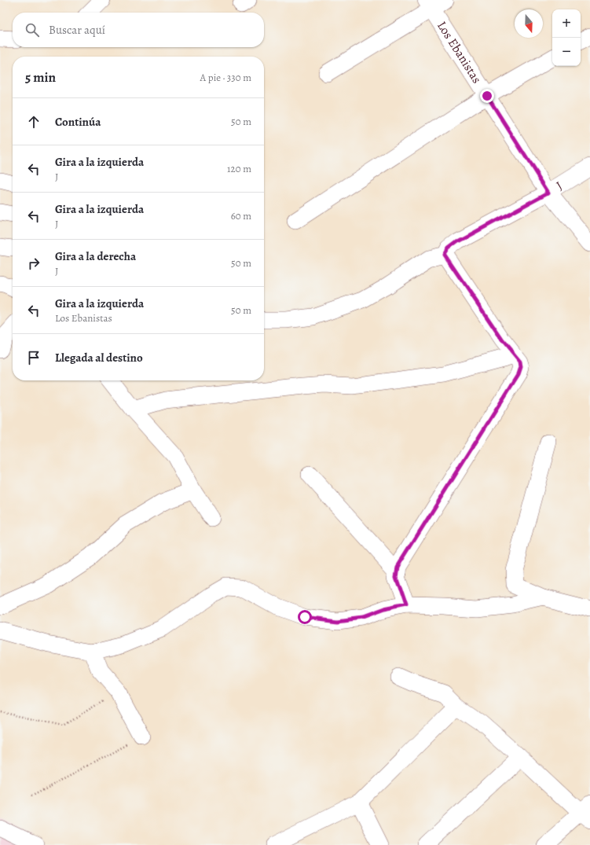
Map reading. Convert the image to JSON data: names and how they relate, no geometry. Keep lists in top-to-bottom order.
{
  "streets": {
    "street": ["Los Ebanistas", "J"]
  },
  "crossings": [
    ["Los Ebanistas", "J"]
  ],
  "north": "bottom",
  "page": {
    "map_buttons": ["+", "−"],
    "search": "Buscar aquí",
    "heading": ["5 min", "A pie · 330 m"],
    "list": [
      ["Continúa", "50 m"],
      ["Gira a la izquierda", "J", "120 m"],
      ["Gira a la izquierda", "J", "60 m"],
      ["Gira a la derecha", "J", "50 m"],
      ["Gira a la izquierda", "Los Ebanistas", "50 m"],
      "Llegada al destino"
    ]
  }
}
